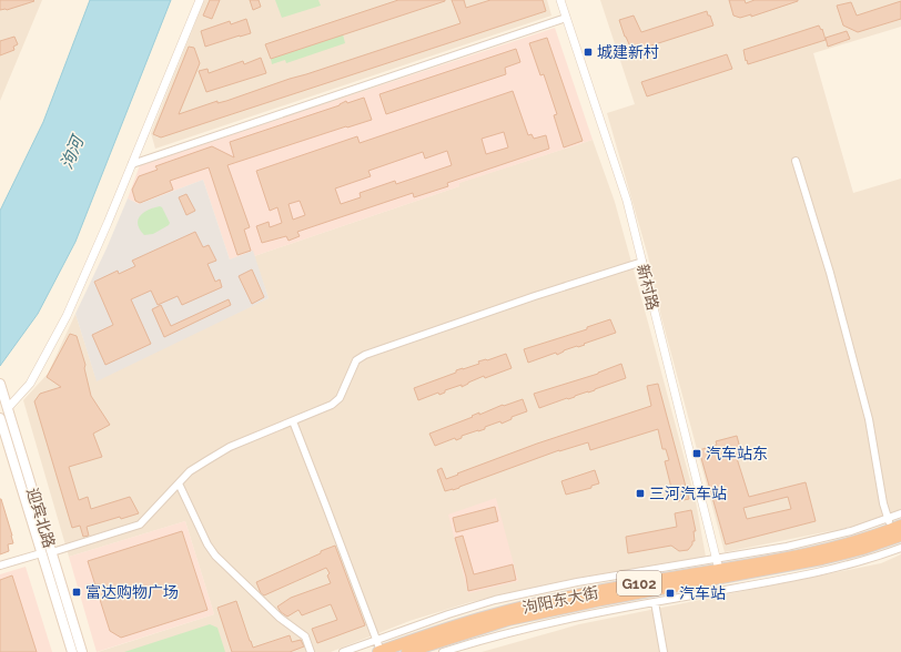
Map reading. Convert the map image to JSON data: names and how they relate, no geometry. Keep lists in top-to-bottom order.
{
  "streets": {
    "highway": ["G102", "泃阳东大街"],
    "main road": ["迎宾北路"],
    "street": ["新村路"]
  },
  "crossings": [
    ["新村路", "泃阳东大街"]
  ],
  "water": ["泃河"],
  "places": {
    "transit": [
      "城建新村",
      "汽车站东",
      "三河汽车站",
      "富达购物广场",
      "汽车站"
    ]
  }
}
